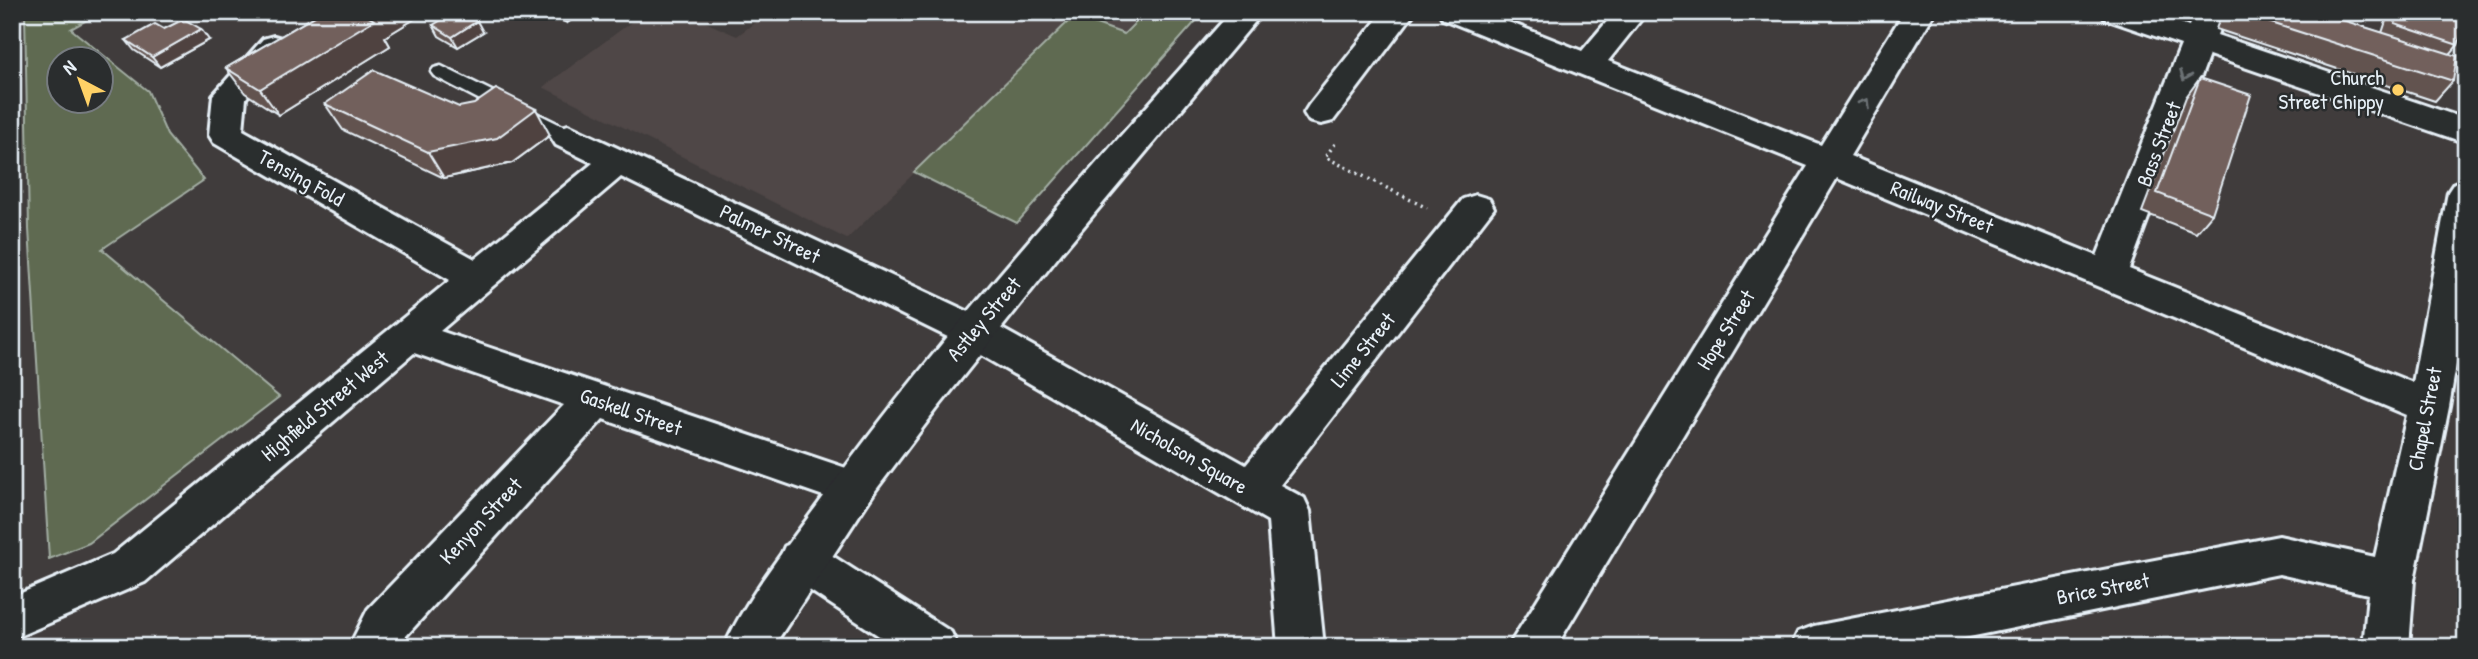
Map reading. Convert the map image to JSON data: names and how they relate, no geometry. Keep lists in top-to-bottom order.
{
  "streets": {
    "street": [
      "Bass Street",
      "Tensing Fold",
      "Railway Street",
      "Palmer Street",
      "Astley Street",
      "Hope Street",
      "Lime Street",
      "Highfield Street West",
      "Gaskell Street",
      "Chapel Street",
      "Nicholson Square",
      "Kenyon Street",
      "Brice Street"
    ]
  },
  "crossings": [
    ["Bass Street", "Railway Street"],
    ["Tensing Fold", "Highfield Street West"],
    ["Railway Street", "Hope Street"],
    ["Railway Street", "Chapel Street"],
    ["Palmer Street", "Astley Street"],
    ["Palmer Street", "Highfield Street West"],
    ["Palmer Street", "Nicholson Square"],
    ["Astley Street", "Gaskell Street"],
    ["Astley Street", "Nicholson Square"],
    ["Lime Street", "Nicholson Square"],
    ["Highfield Street West", "Gaskell Street"],
    ["Gaskell Street", "Kenyon Street"],
    ["Chapel Street", "Brice Street"]
  ],
  "one_way": ["Bass Street"],
  "places": ["Church Street Chippy"],
  "north": "top left"
}
